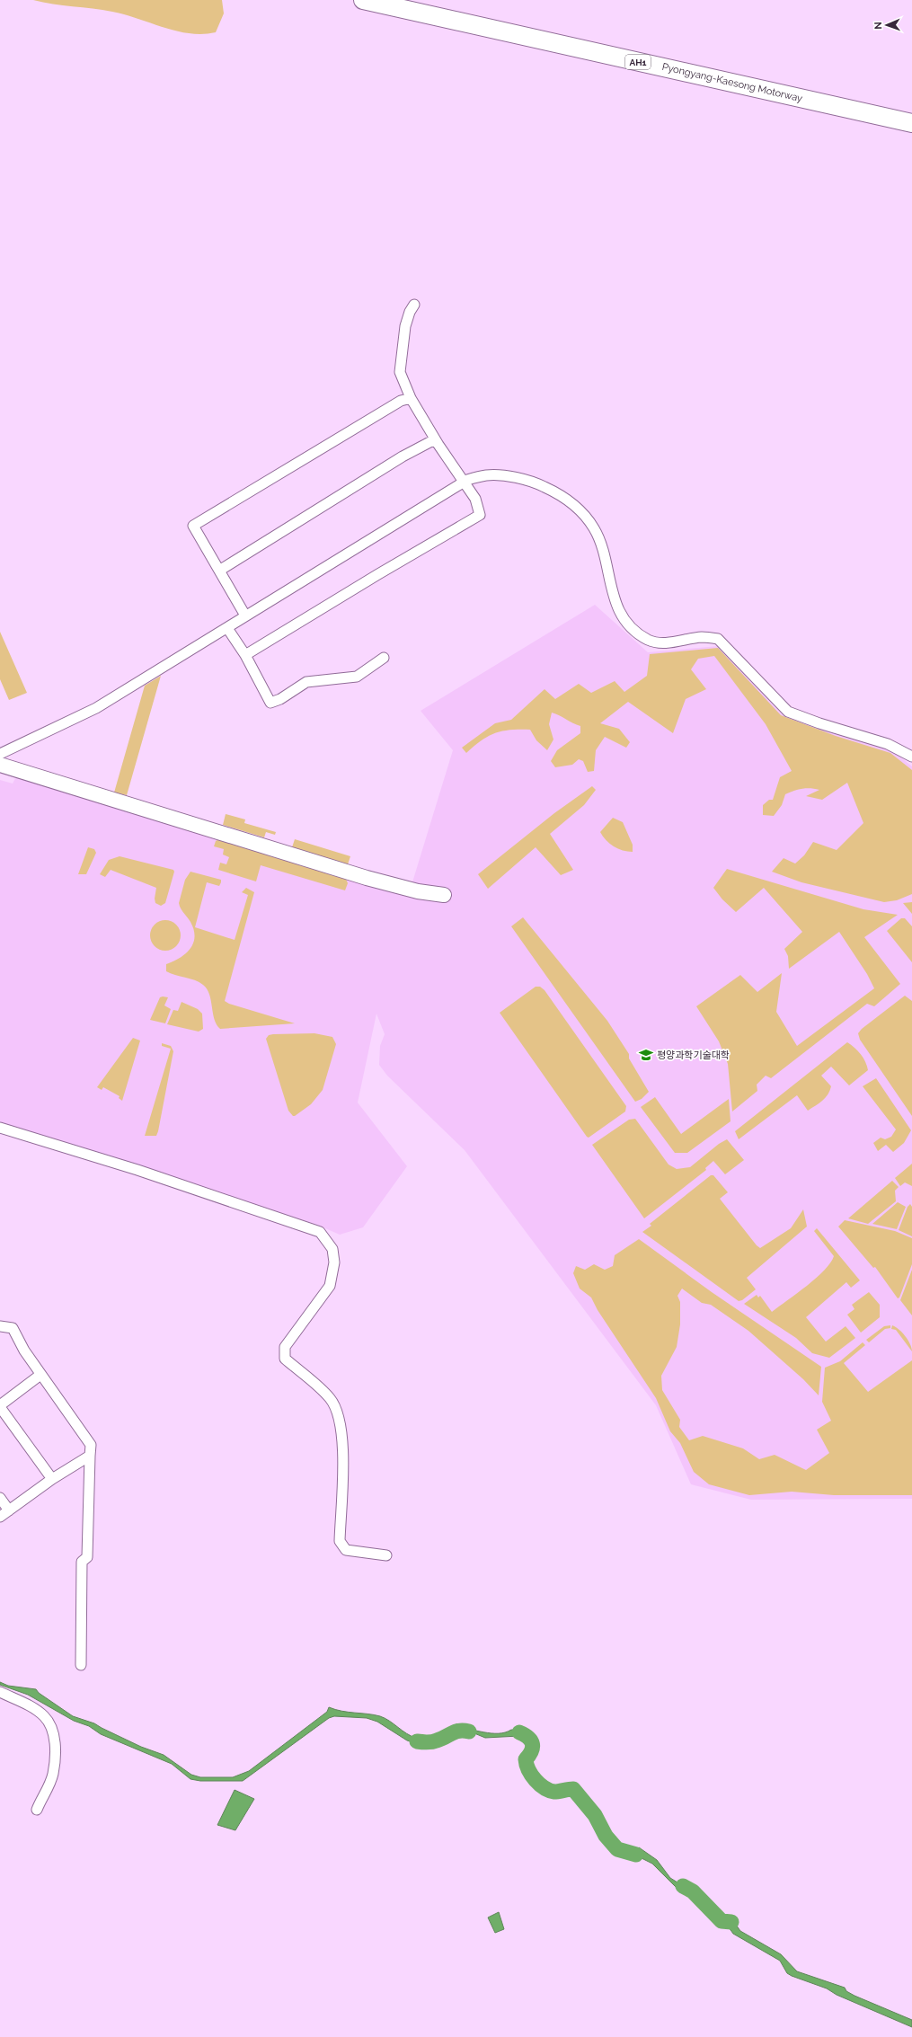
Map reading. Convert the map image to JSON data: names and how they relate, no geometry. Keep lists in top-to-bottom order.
{
  "streets": {
    "highway": ["AH1", "Pyongyang-Kaesong Motorway"]
  },
  "places": {
    "school or university": ["평양과학기술대학"]
  },
  "north": "left"
}
